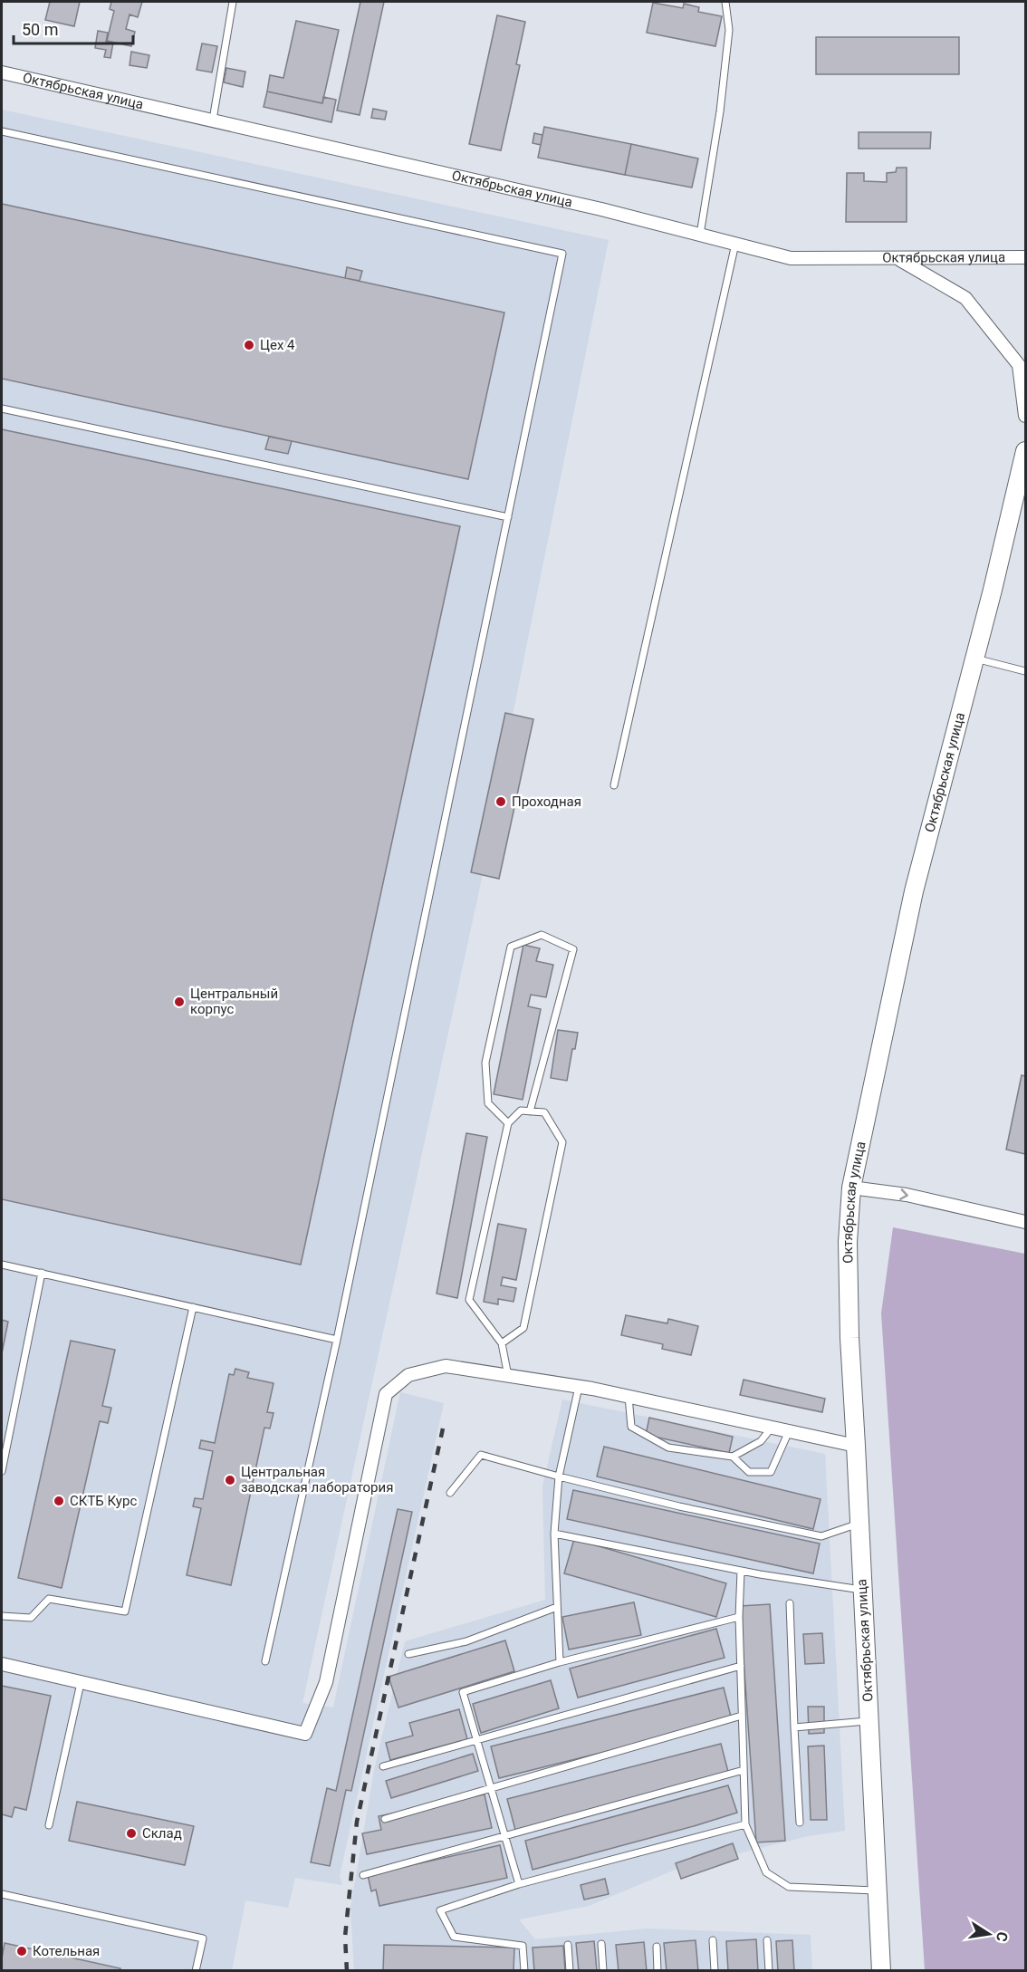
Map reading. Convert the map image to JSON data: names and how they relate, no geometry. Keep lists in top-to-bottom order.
{
  "streets": {
    "main road": ["Октябрьская улица"]
  },
  "places": [
    "Цех 4",
    "Проходная",
    "Центральный корпус",
    "Центральная заводская лаборатория",
    "СКТБ Курс",
    "Склад",
    "Котельная"
  ],
  "scale_bar": "50 m",
  "north": "right"
}
